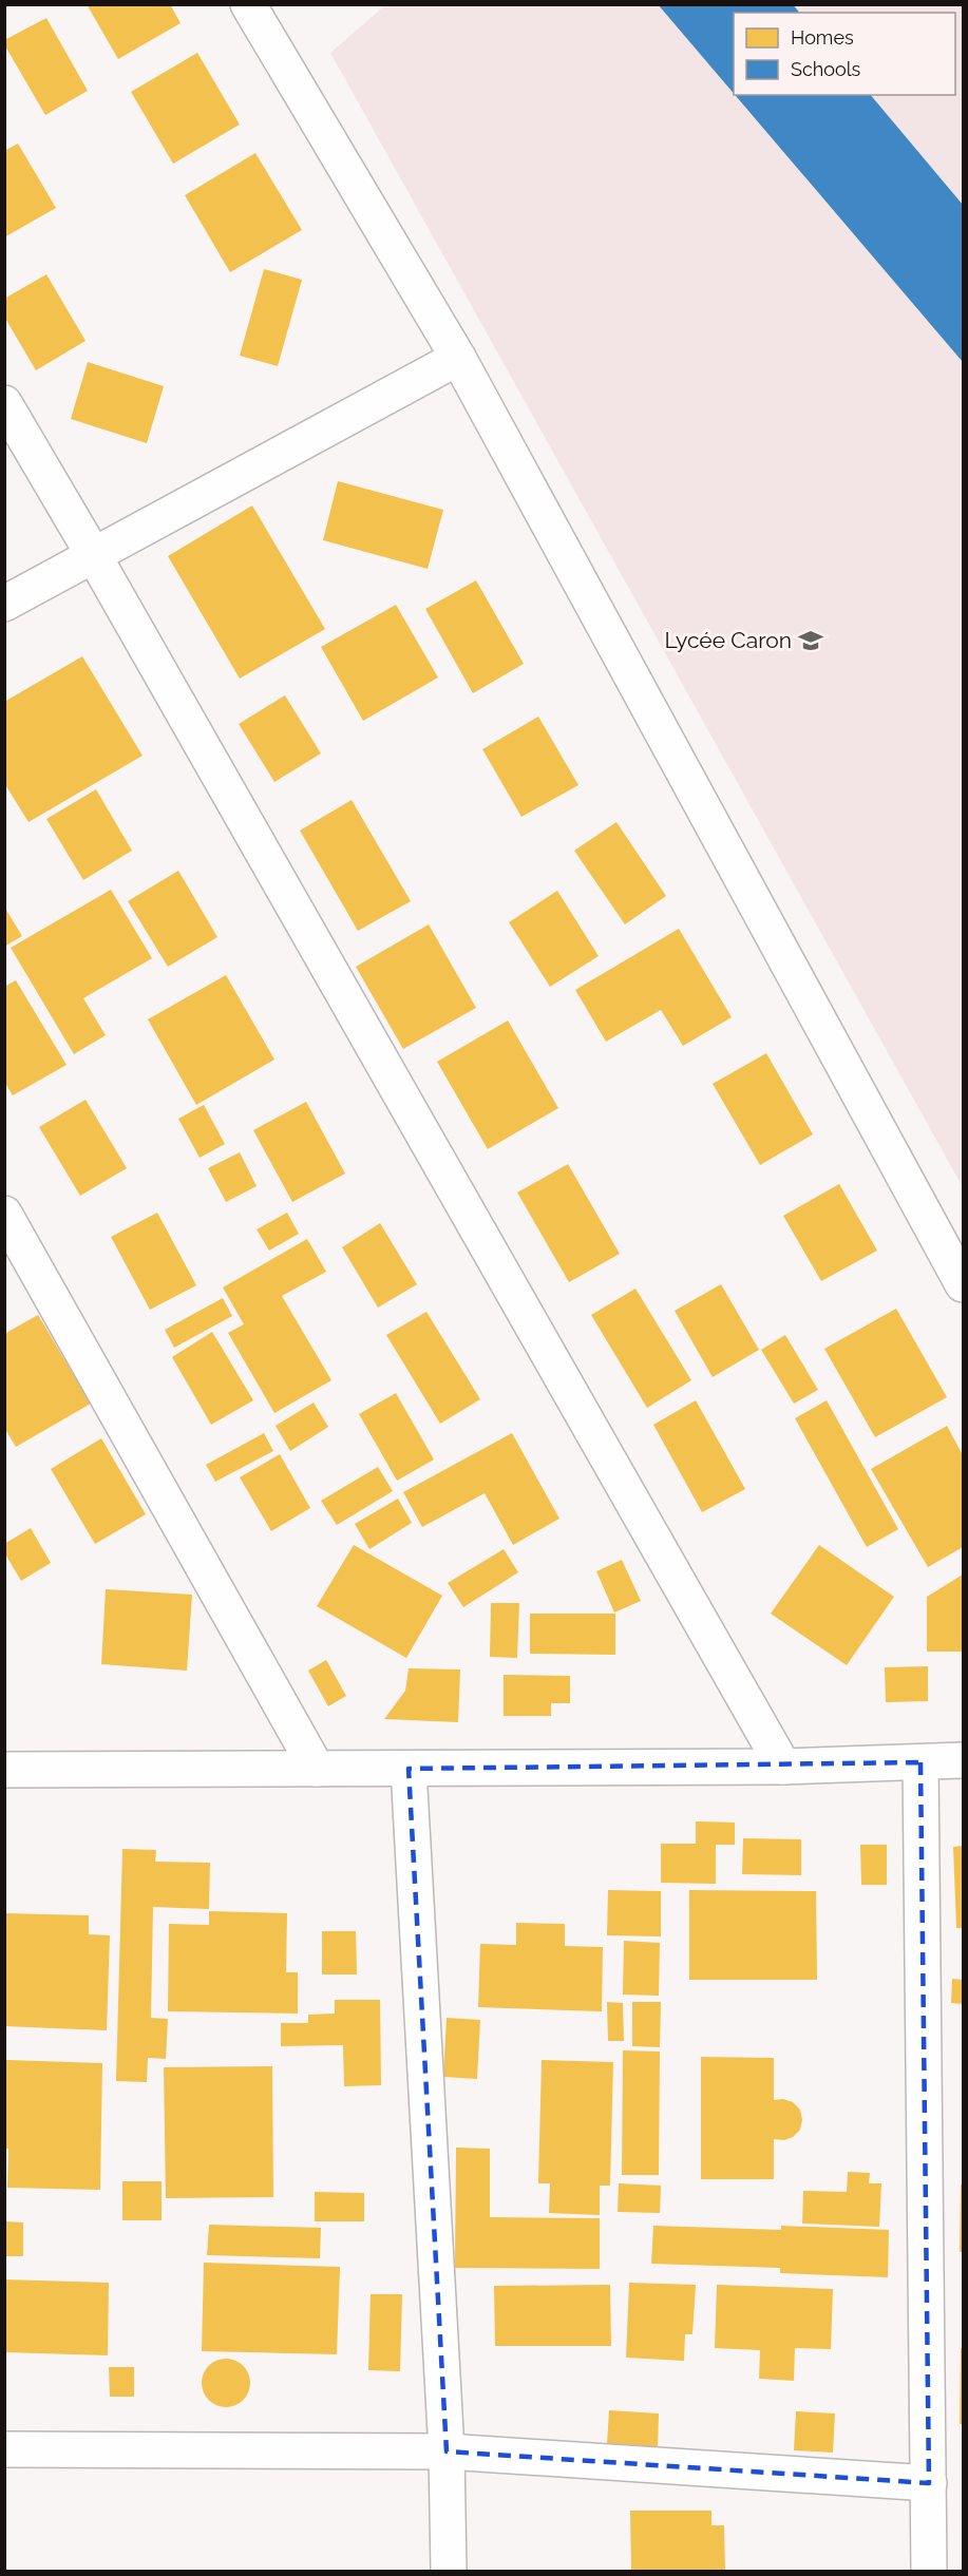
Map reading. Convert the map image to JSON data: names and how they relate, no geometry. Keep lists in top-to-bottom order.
{
  "places": {
    "school or university": ["Lycée Caron"]
  },
  "legend": ["Homes", "Schools"]
}
